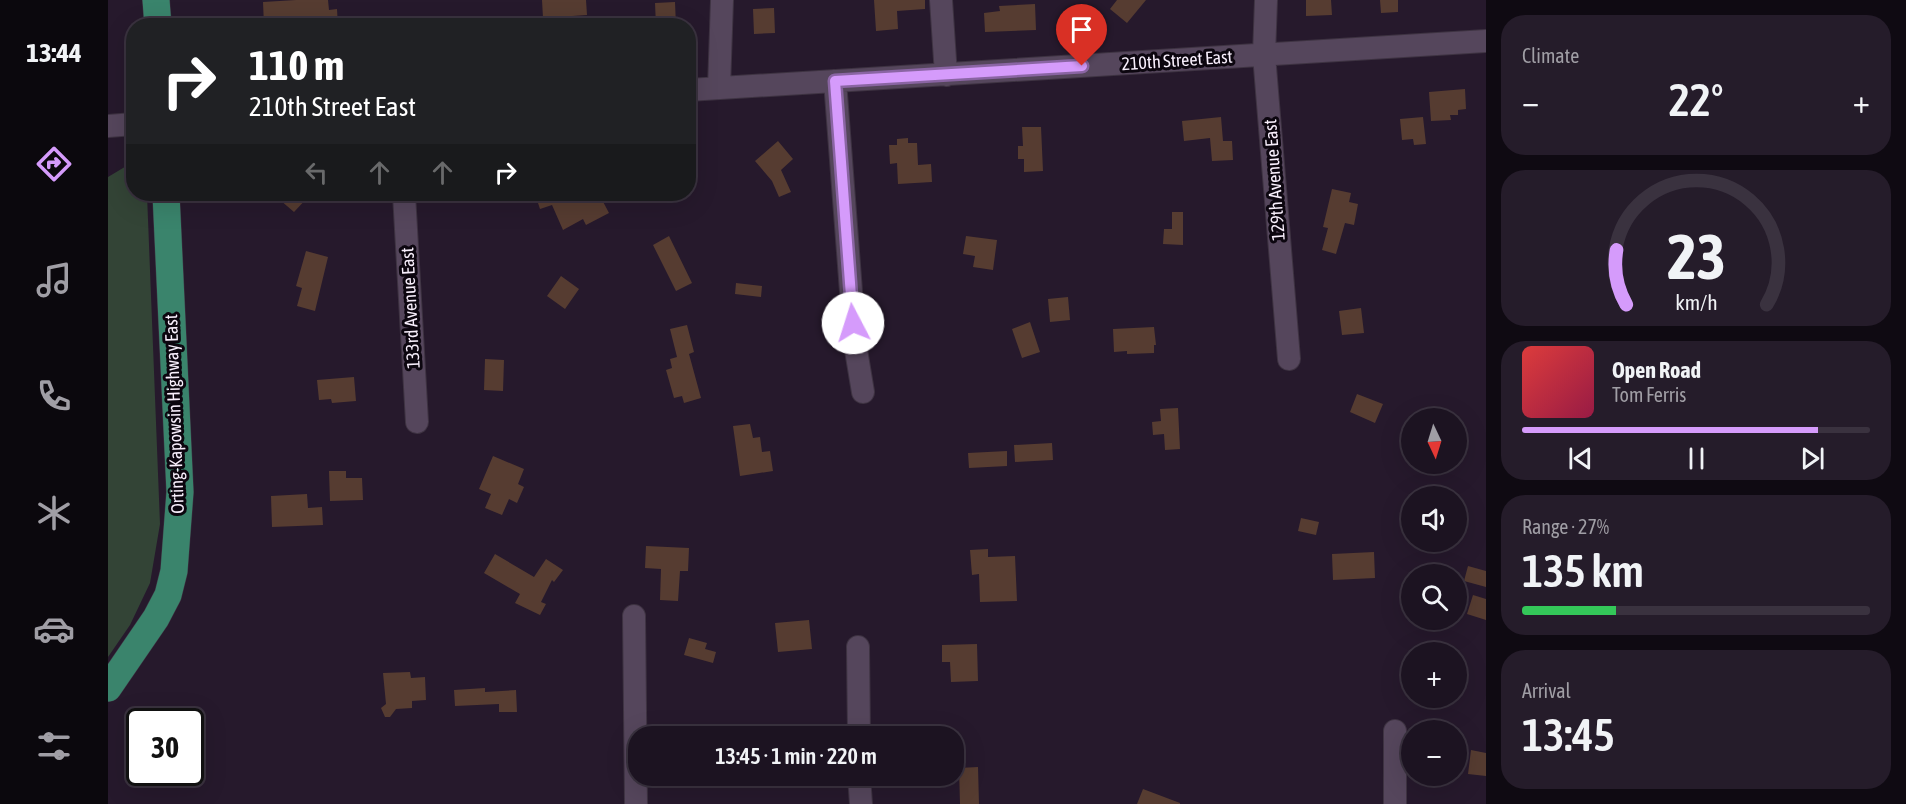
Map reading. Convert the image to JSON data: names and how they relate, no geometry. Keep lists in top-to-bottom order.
{
  "streets": {
    "main road": ["Orting-Kapowsin Highway East"],
    "street": ["210th Street East", "129th Avenue East", "133rd Avenue East"]
  },
  "crossings": [
    ["210th Street East", "129th Avenue East"]
  ],
  "north": "bottom",
  "page": {
    "tabs": "13:44",
    "tile": [
      "Climate",
      ["Range · 27%", "135 km"],
      ["Arrival", "13:45"]
    ],
    "turn": ["110 m", "210th Street East"],
    "heat": ["−", "22°", "+"],
    "song": ["Open Road", "Tom Ferris"],
    "map_buttons": ["+", "−"],
    "limit": "30",
    "trip": "13:45 · 1 min · 220 m",
    "gauge": ["23", "km/h"]
  }
}
